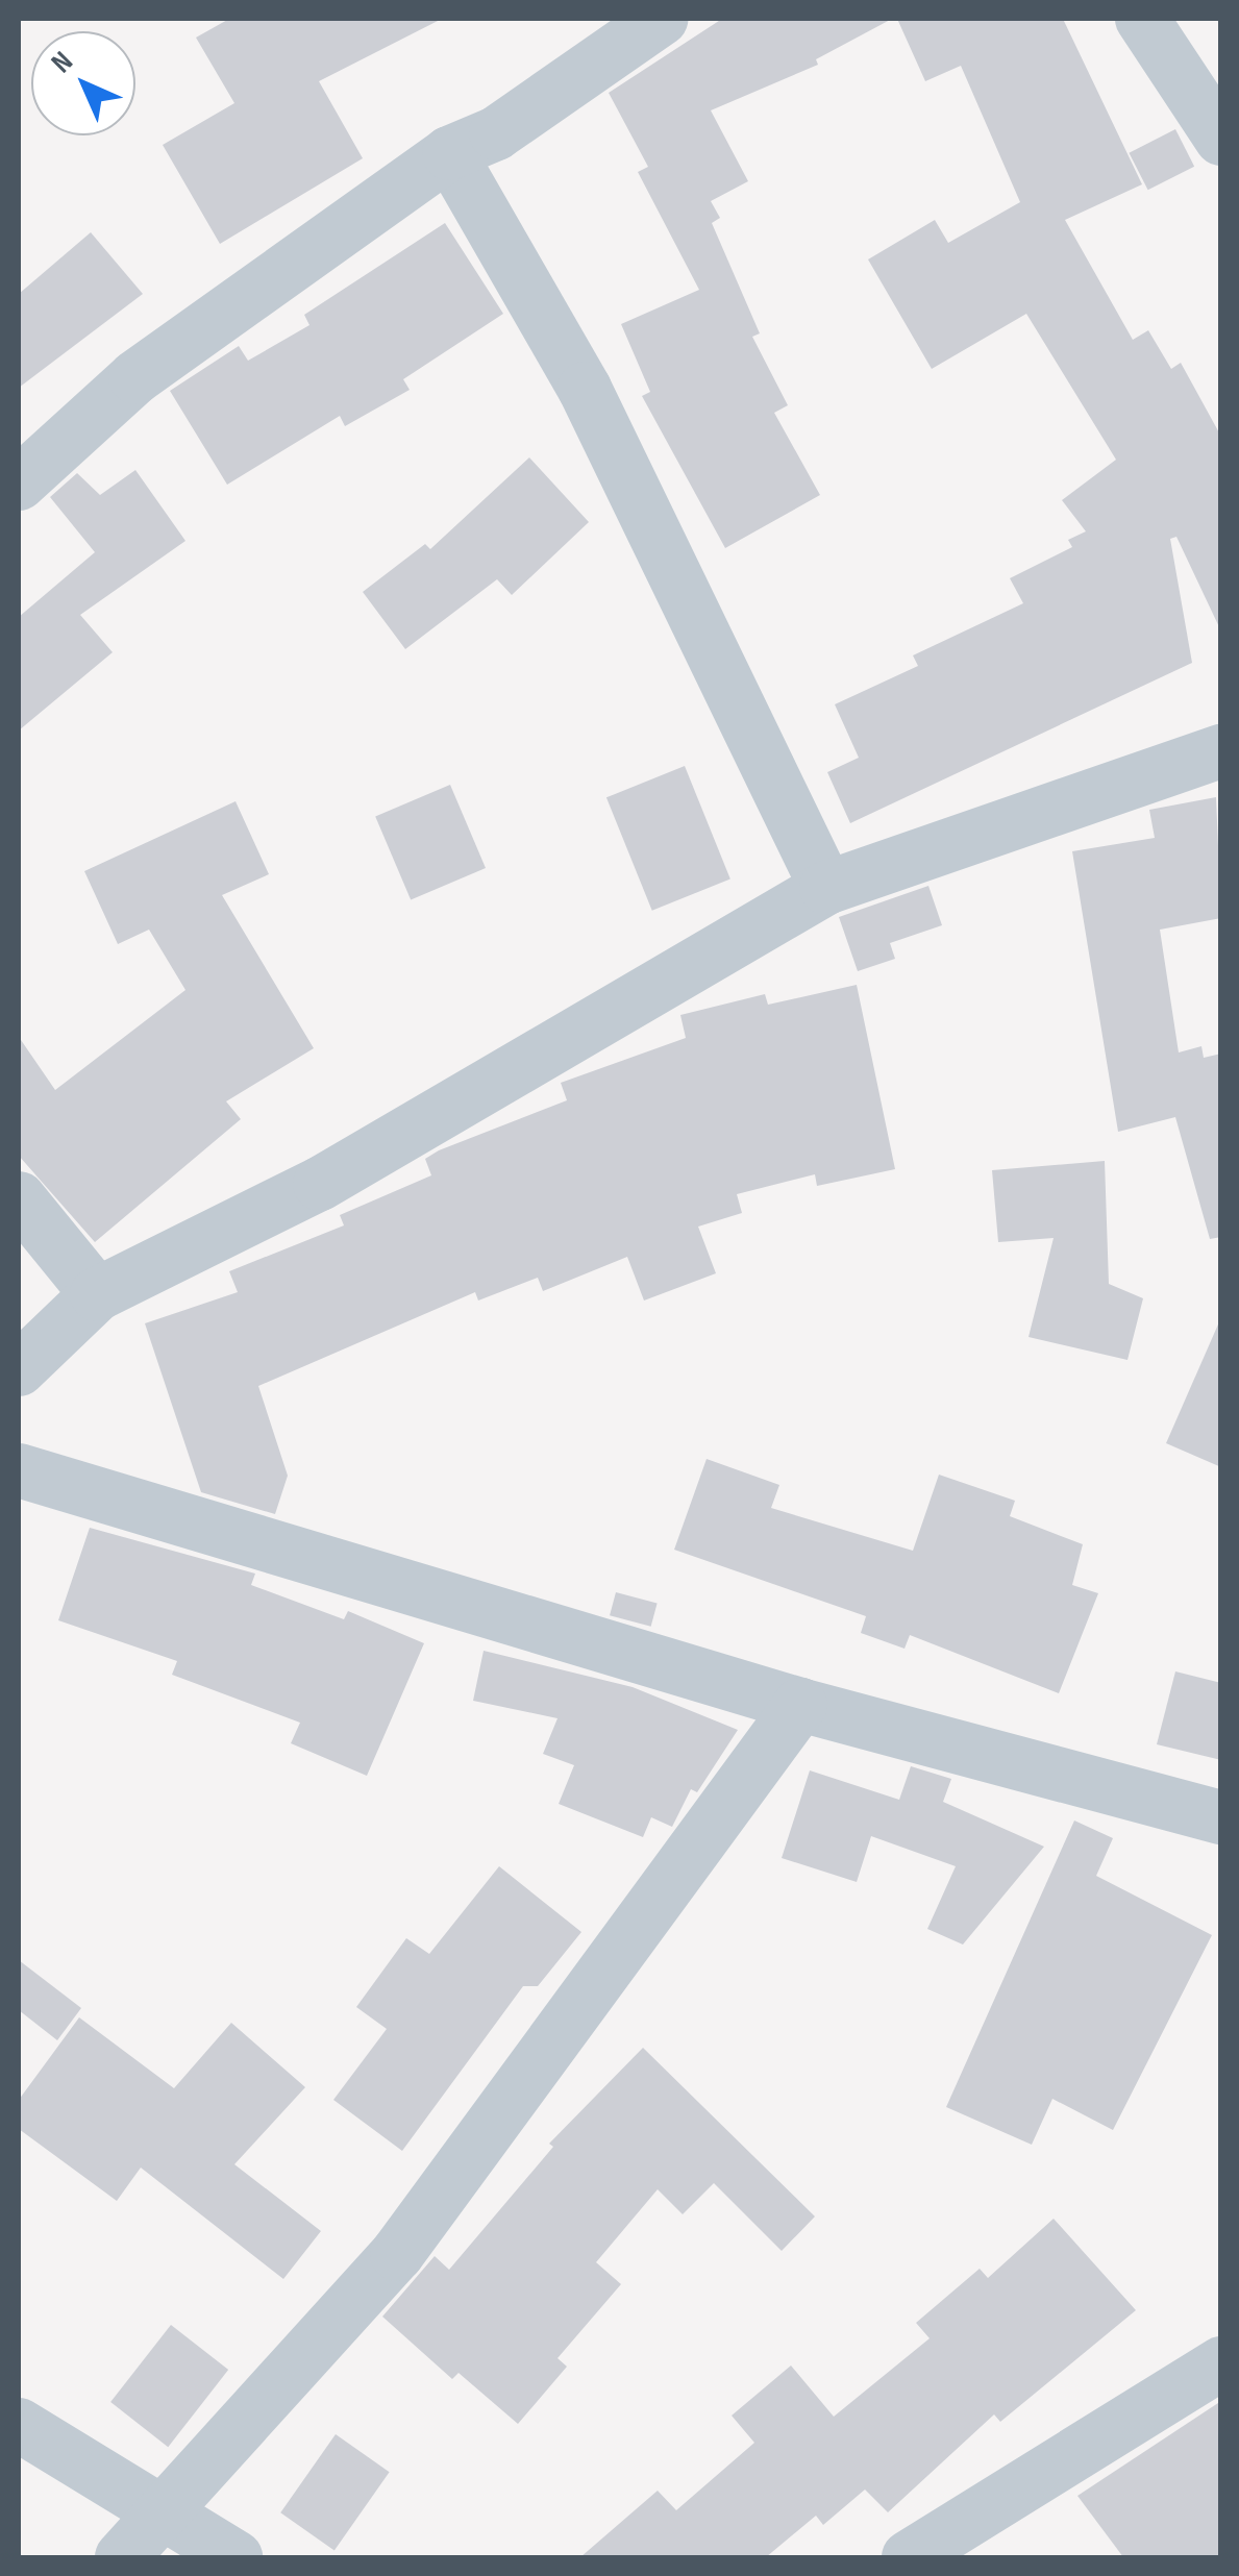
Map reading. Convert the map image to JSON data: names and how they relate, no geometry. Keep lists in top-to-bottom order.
{
  "north": "top left"
}
